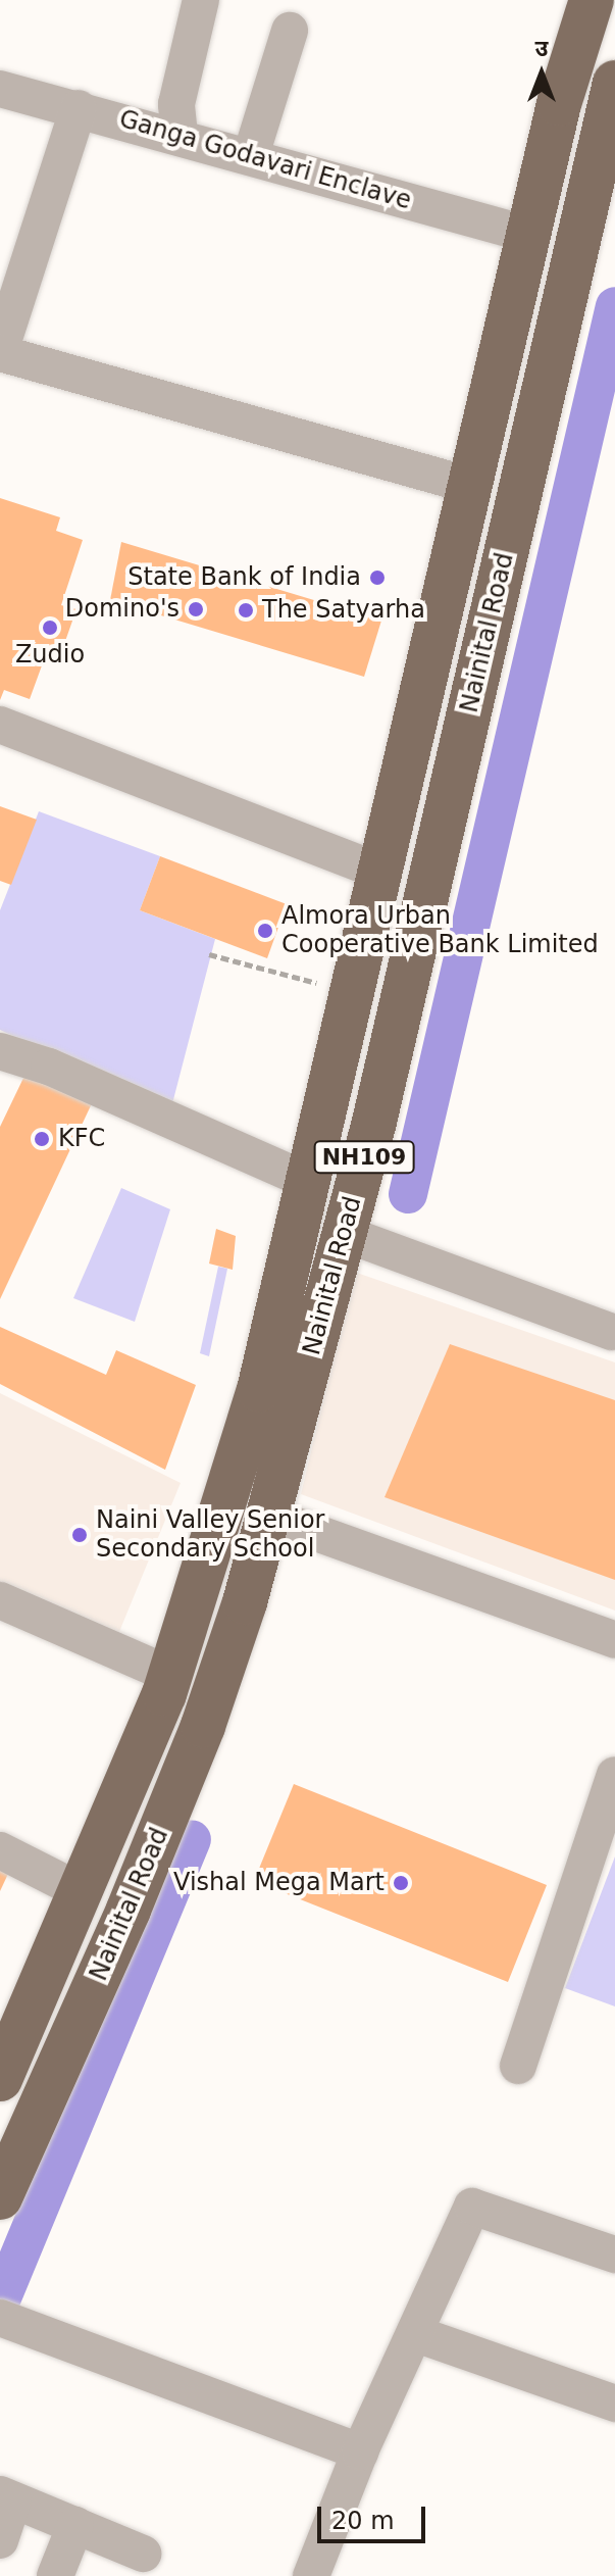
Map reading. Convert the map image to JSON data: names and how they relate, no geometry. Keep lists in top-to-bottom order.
{
  "streets": {
    "highway": ["Nainital Road", "NH109"],
    "street": ["Ganga Godavari Enclave"]
  },
  "crossings": [
    ["Ganga Godavari Enclave", "Nainital Road"]
  ],
  "places": [
    "State Bank of India",
    "Domino's",
    "The Satyarha",
    "Zudio",
    "Almora Urban Cooperative Bank Limited",
    "KFC",
    "Naini Valley Senior Secondary School",
    "Vishal Mega Mart"
  ],
  "scale_bar": "20 m",
  "north": "top"
}
